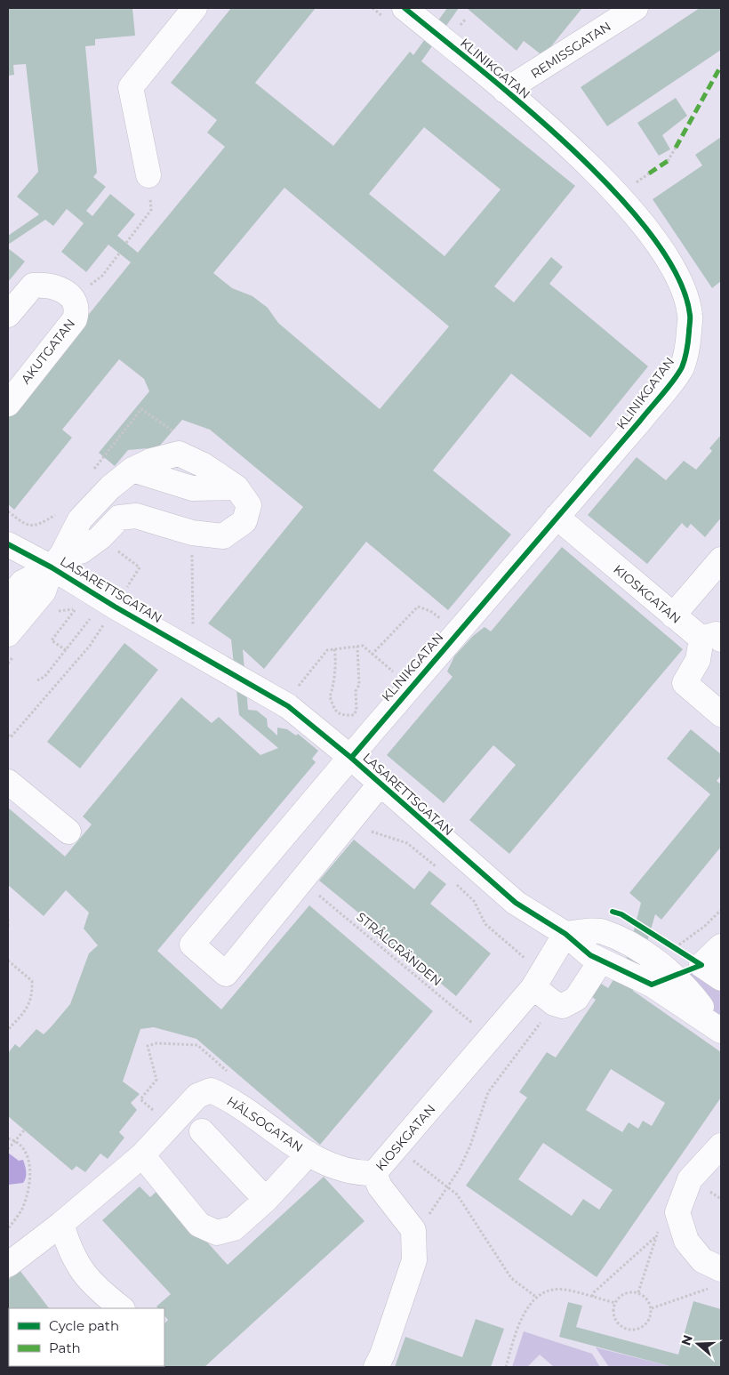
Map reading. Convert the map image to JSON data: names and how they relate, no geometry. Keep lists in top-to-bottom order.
{
  "streets": {
    "street": [
      "REMISSGATAN",
      "KLINIKGATAN",
      "AKUTGATAN",
      "LASARETTSGATAN",
      "KIOSKGATAN",
      "HÄLSOGATAN"
    ],
    "path": ["STRÅLGRÄNDEN"]
  },
  "crossings": [
    ["REMISSGATAN", "KLINIKGATAN"],
    ["KLINIKGATAN", "LASARETTSGATAN"],
    ["KLINIKGATAN", "KIOSKGATAN"],
    ["LASARETTSGATAN", "KIOSKGATAN"],
    ["KIOSKGATAN", "HÄLSOGATAN"]
  ],
  "legend": ["Cycle path", "Path"],
  "north": "left"
}
